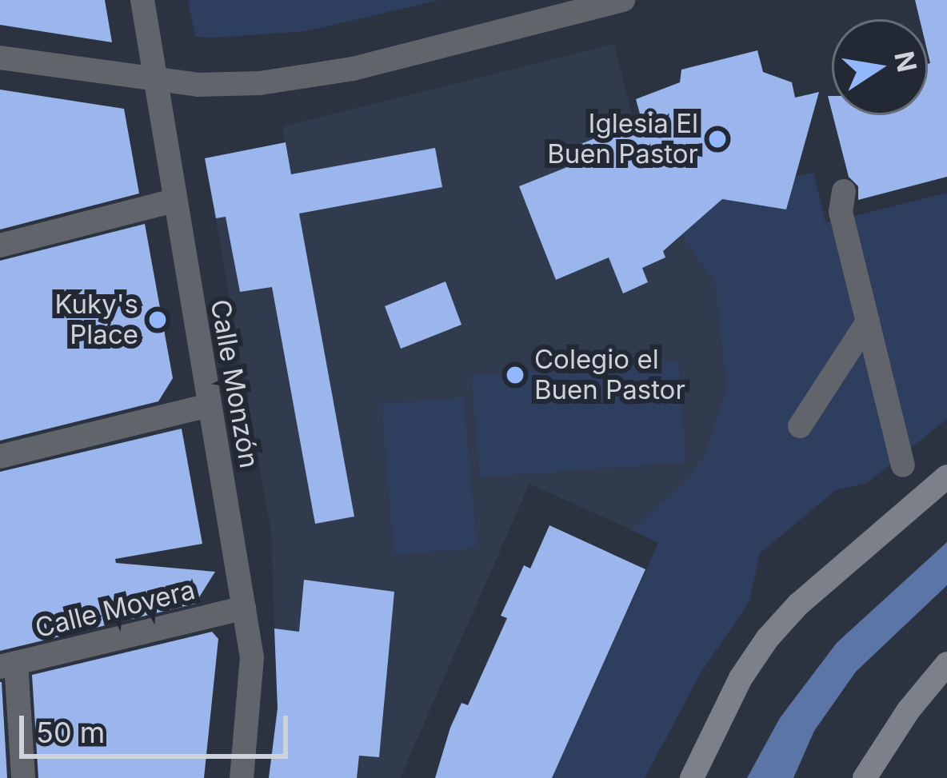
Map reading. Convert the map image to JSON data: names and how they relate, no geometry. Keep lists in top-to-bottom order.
{
  "streets": {
    "street": ["Calle Monzón", "Calle Movera"]
  },
  "crossings": [
    ["Calle Monzón", "Calle Movera"]
  ],
  "places": ["Iglesia El Buen Pastor", "Kuky's Place", "Colegio el Buen Pastor"],
  "scale_bar": "50 m",
  "north": "right"
}
